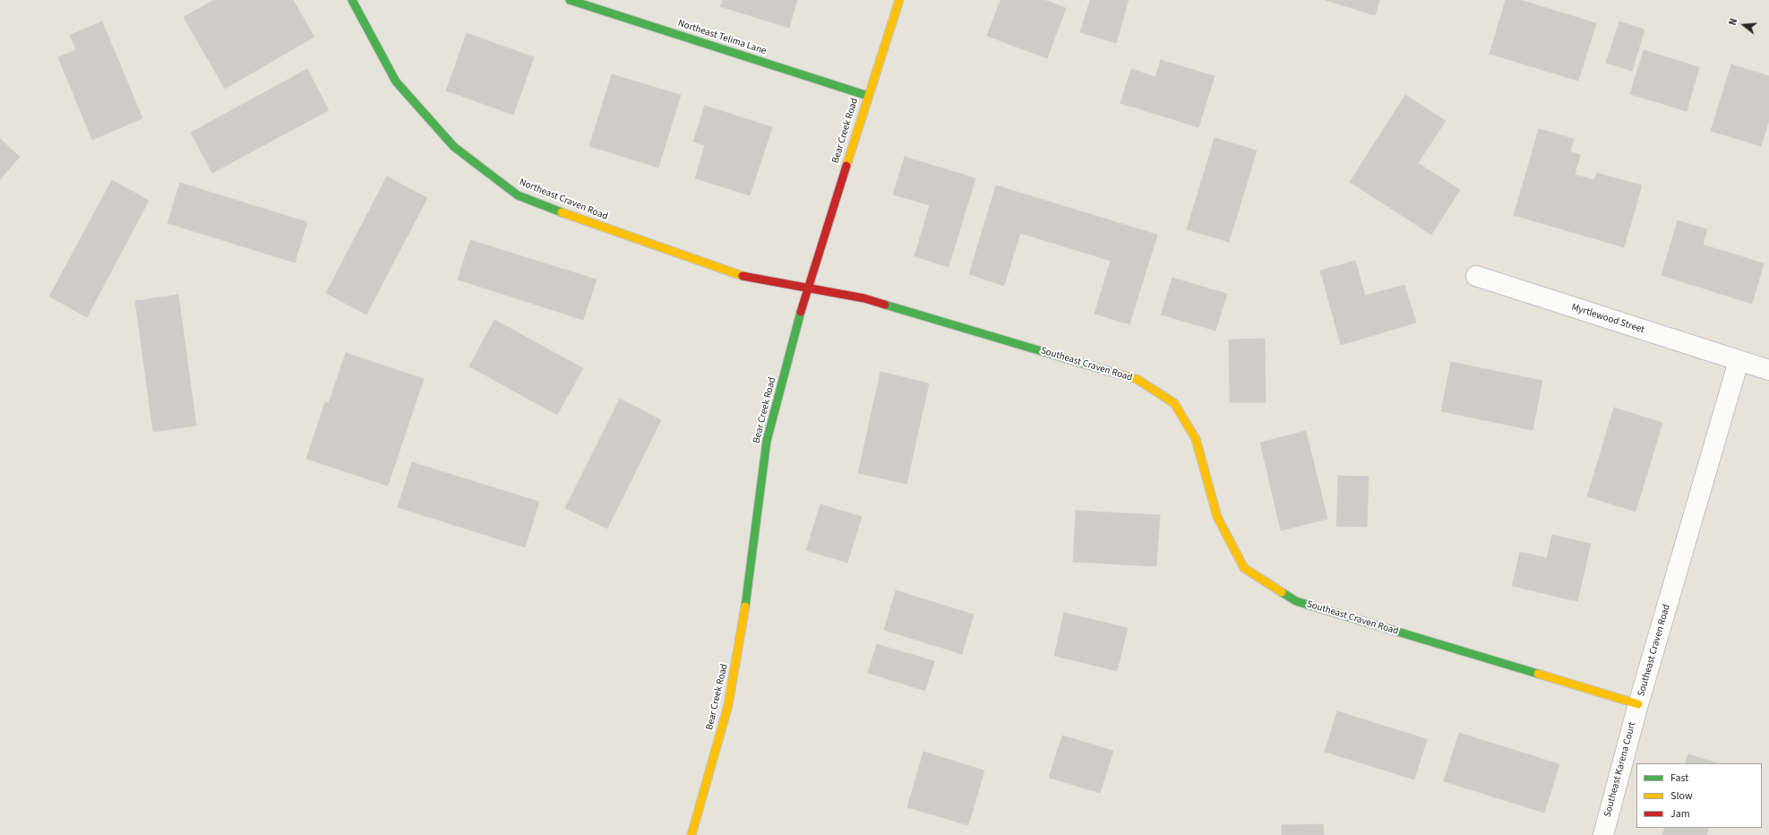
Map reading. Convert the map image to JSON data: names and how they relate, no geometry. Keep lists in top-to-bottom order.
{
  "streets": {
    "street": [
      "Northeast Telima Lane",
      "Bear Creek Road",
      "Northeast Craven Road",
      "Myrtlewood Street",
      "Southeast Craven Road",
      "Southeast Karena Court"
    ]
  },
  "crossings": [
    ["Northeast Telima Lane", "Bear Creek Road"],
    ["Bear Creek Road", "Northeast Craven Road"],
    ["Bear Creek Road", "Southeast Craven Road"],
    ["Northeast Craven Road", "Southeast Craven Road"],
    ["Myrtlewood Street", "Southeast Craven Road"],
    ["Southeast Craven Road", "Southeast Karena Court"]
  ],
  "legend": ["Fast", "Slow", "Jam"],
  "north": "left"
}
